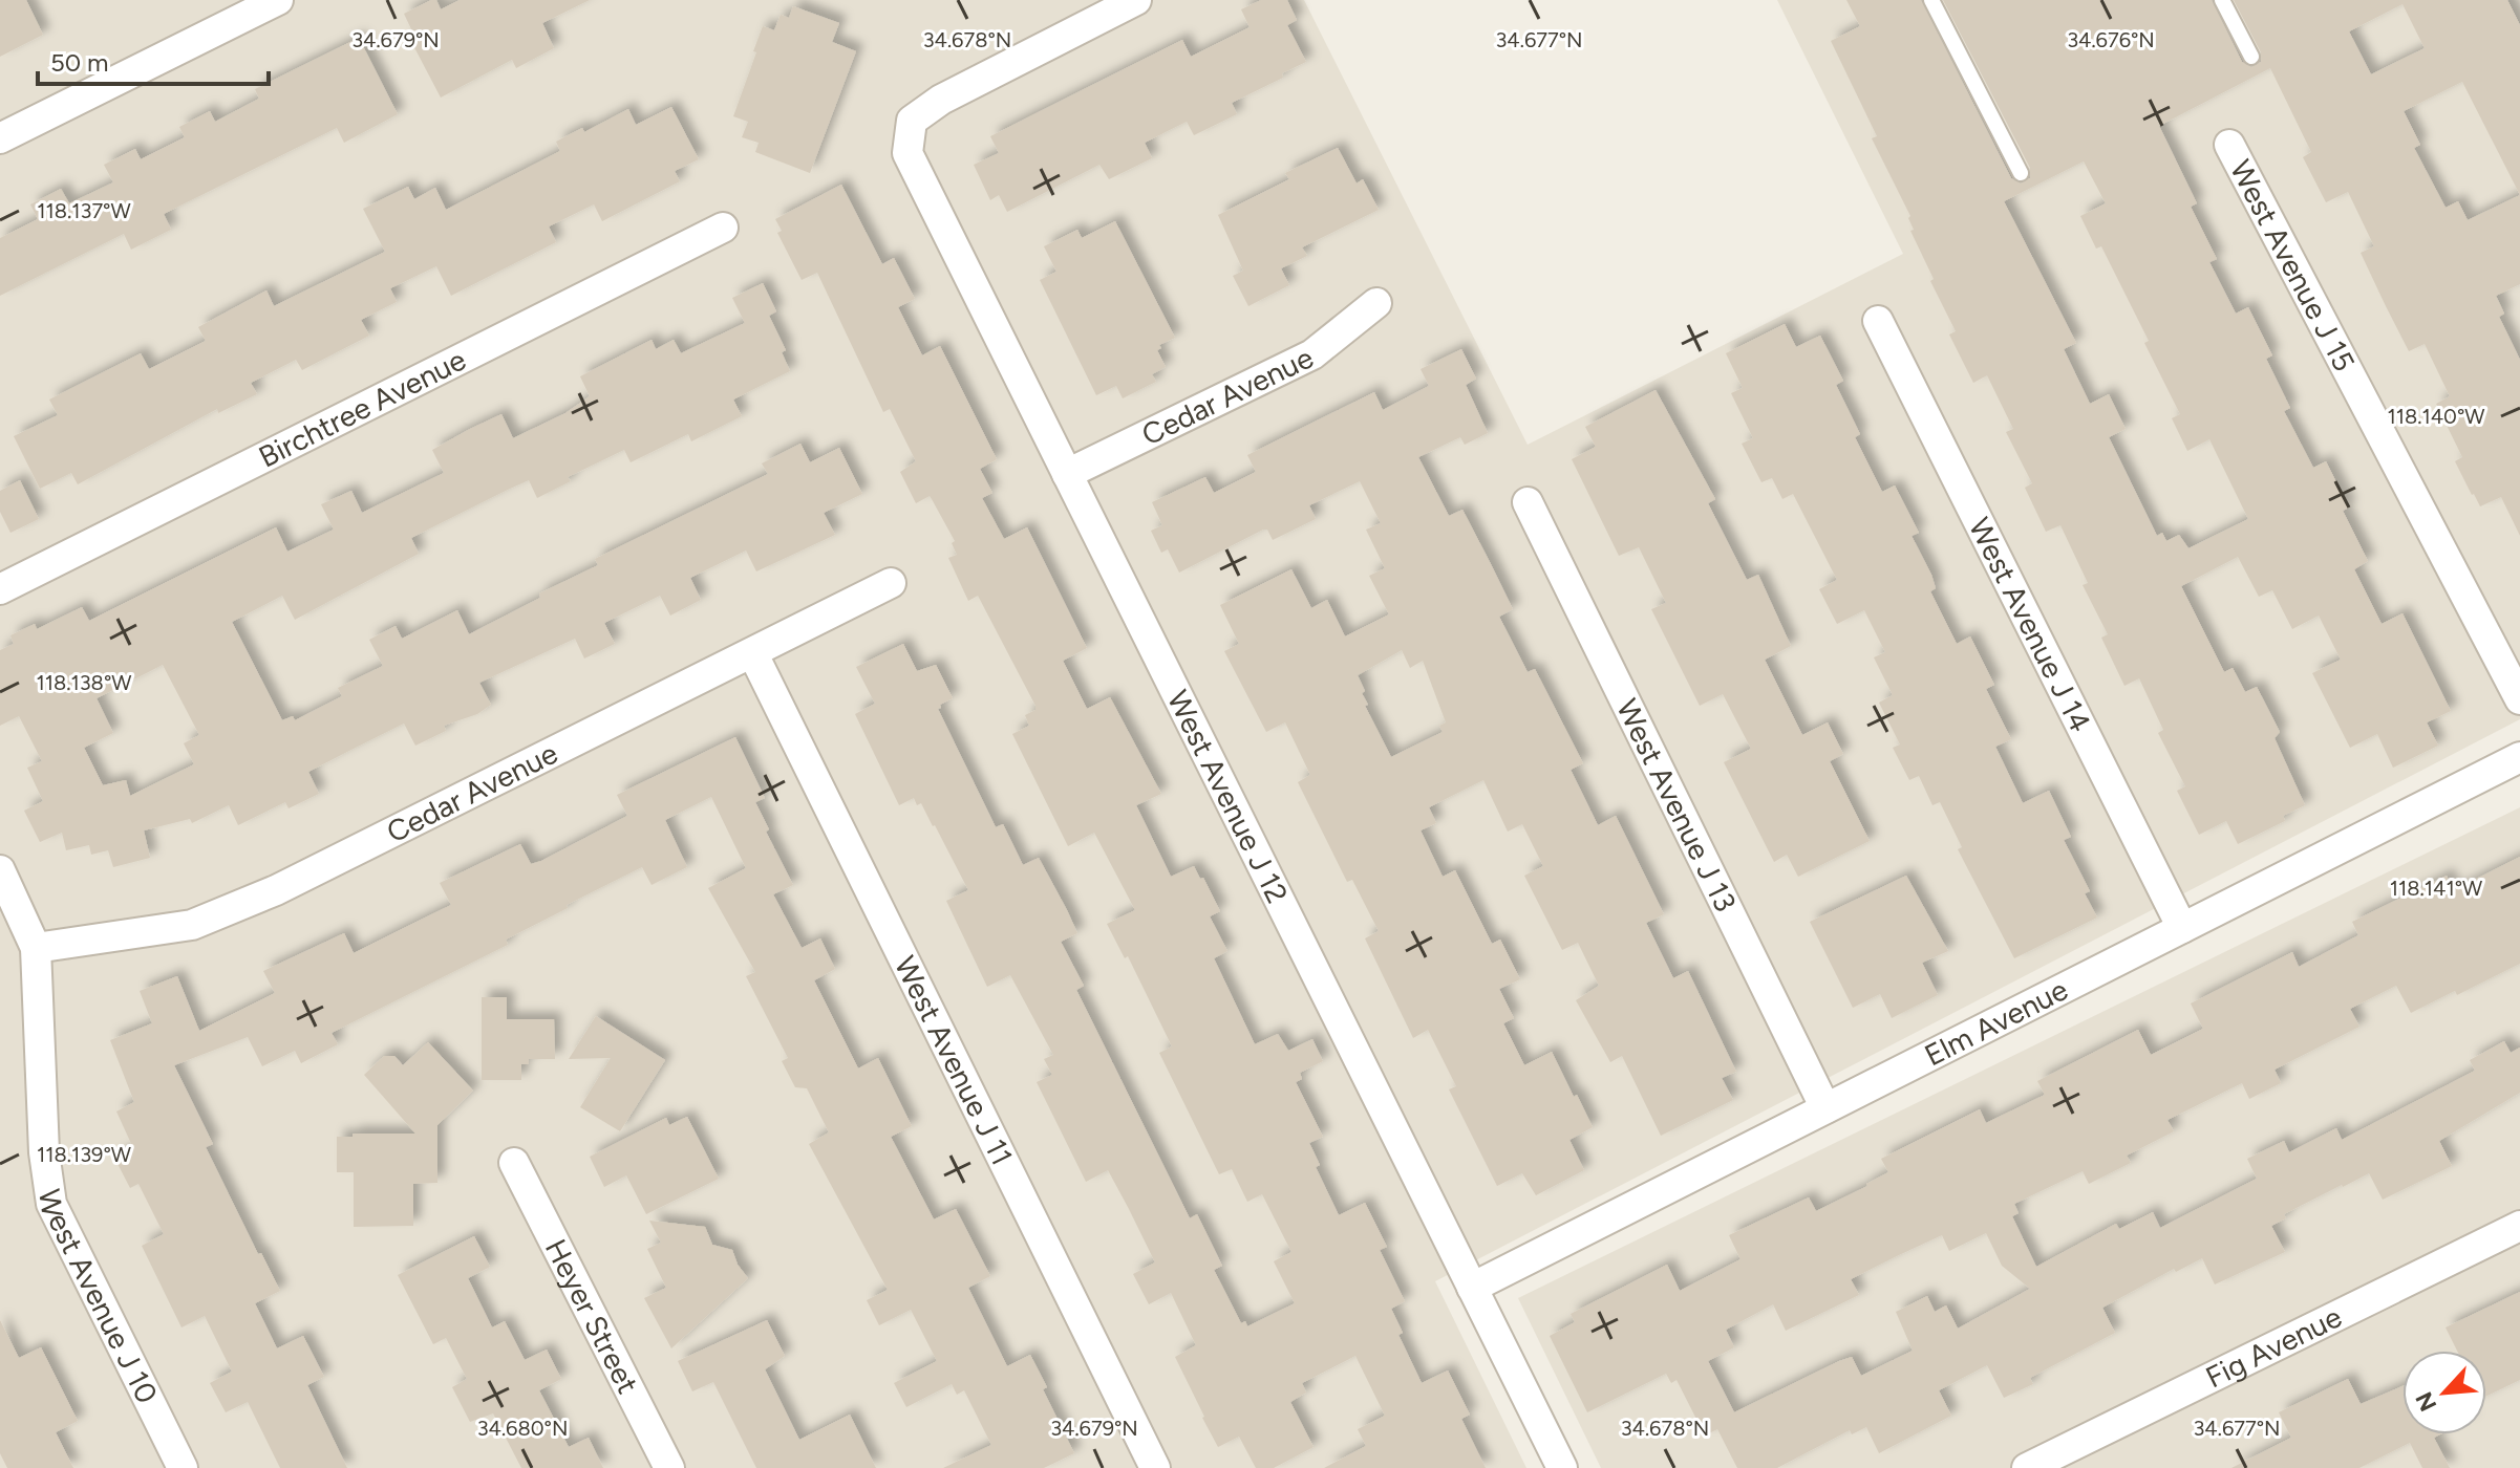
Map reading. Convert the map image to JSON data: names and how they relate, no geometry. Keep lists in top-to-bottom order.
{
  "streets": {
    "street": [
      "West Avenue J 15",
      "Cedar Avenue",
      "Birchtree Avenue",
      "West Avenue J 14",
      "West Avenue J 12",
      "West Avenue J 13",
      "Elm Avenue",
      "West Avenue J 11",
      "West Avenue J 10",
      "Heyer Street",
      "Fig Avenue"
    ]
  },
  "crossings": [
    ["Cedar Avenue", "West Avenue J 12"],
    ["Cedar Avenue", "West Avenue J 11"],
    ["Cedar Avenue", "West Avenue J 10"],
    ["West Avenue J 14", "Elm Avenue"],
    ["West Avenue J 12", "Elm Avenue"],
    ["West Avenue J 13", "Elm Avenue"]
  ],
  "scale_bar": "50 m",
  "north": "bottom left",
  "coordinates": [
    "34.679°N",
    "34.678°N",
    "34.677°N",
    "34.676°N",
    "118.137°W",
    "118.140°W",
    "118.138°W",
    "118.141°W",
    "118.139°W",
    "34.680°N"
  ]
}
